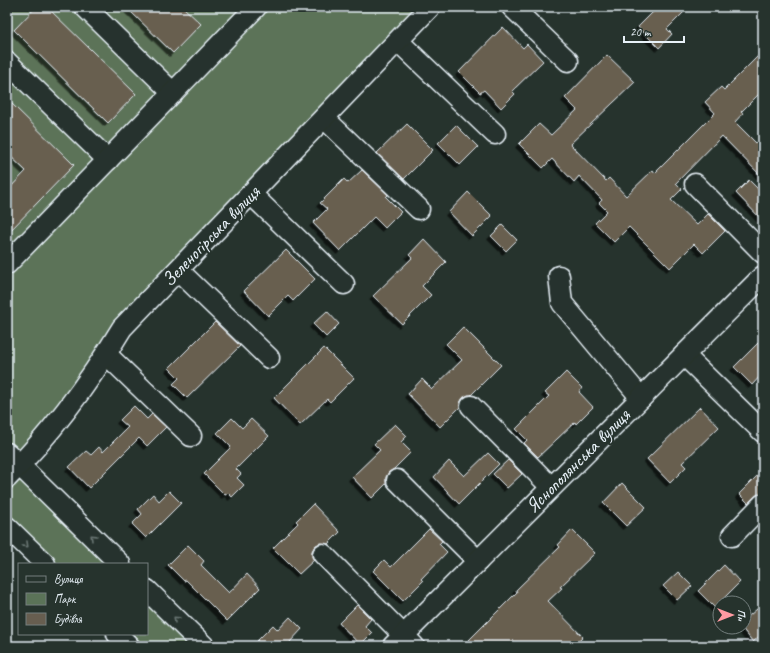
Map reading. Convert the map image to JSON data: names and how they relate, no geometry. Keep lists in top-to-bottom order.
{
  "streets": {
    "street": ["Зеленогірська вулиця", "Яснополянська вулиця"]
  },
  "legend": ["Вулиця", "Парк", "Будівля"],
  "scale_bar": "20 m",
  "north": "right"
}
